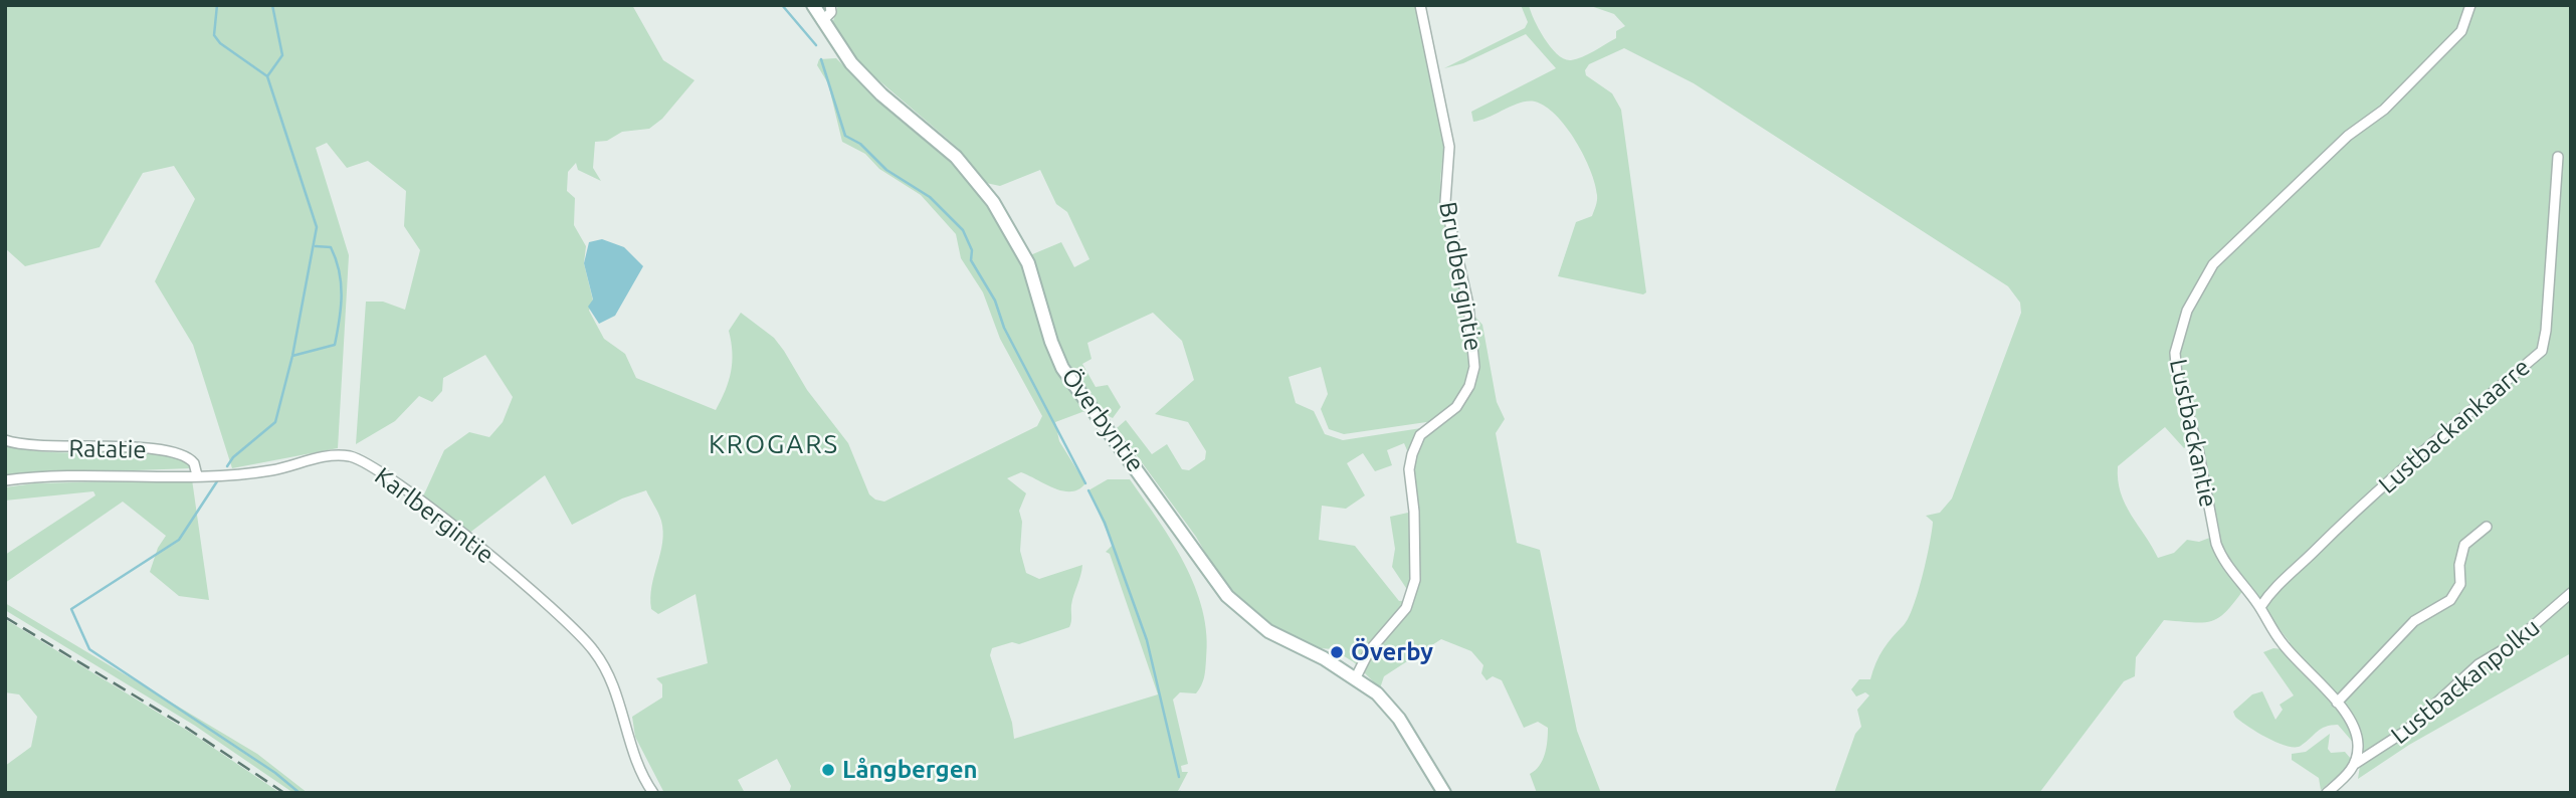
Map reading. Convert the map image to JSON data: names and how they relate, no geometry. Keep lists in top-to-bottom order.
{
  "streets": {
    "street": [
      "Brudbergintie",
      "Överbyntie",
      "Lustbackankaarre",
      "Lustbackantie",
      "Ratatie",
      "Karlbergintie",
      "Lustbackanpolku"
    ]
  },
  "crossings": [
    ["Brudbergintie", "Överbyntie"],
    ["Lustbackankaarre", "Lustbackantie"],
    ["Lustbackantie", "Lustbackanpolku"],
    ["Ratatie", "Karlbergintie"]
  ],
  "districts": ["KROGARS"],
  "places": ["Överby", "Långbergen"]
}
